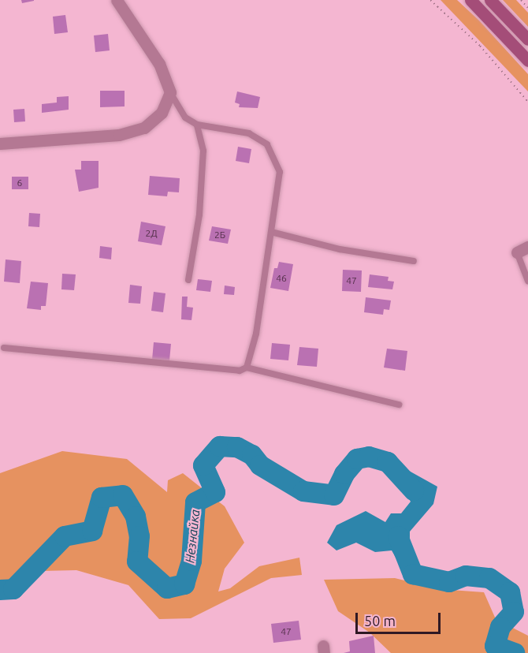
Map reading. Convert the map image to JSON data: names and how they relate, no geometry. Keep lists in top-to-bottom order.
{
  "water": ["Незнайка"],
  "house_numbers": [
    "6",
    "2Д",
    "2Б",
    "46",
    "47",
    "47"
  ],
  "scale_bar": "50 m"
}
